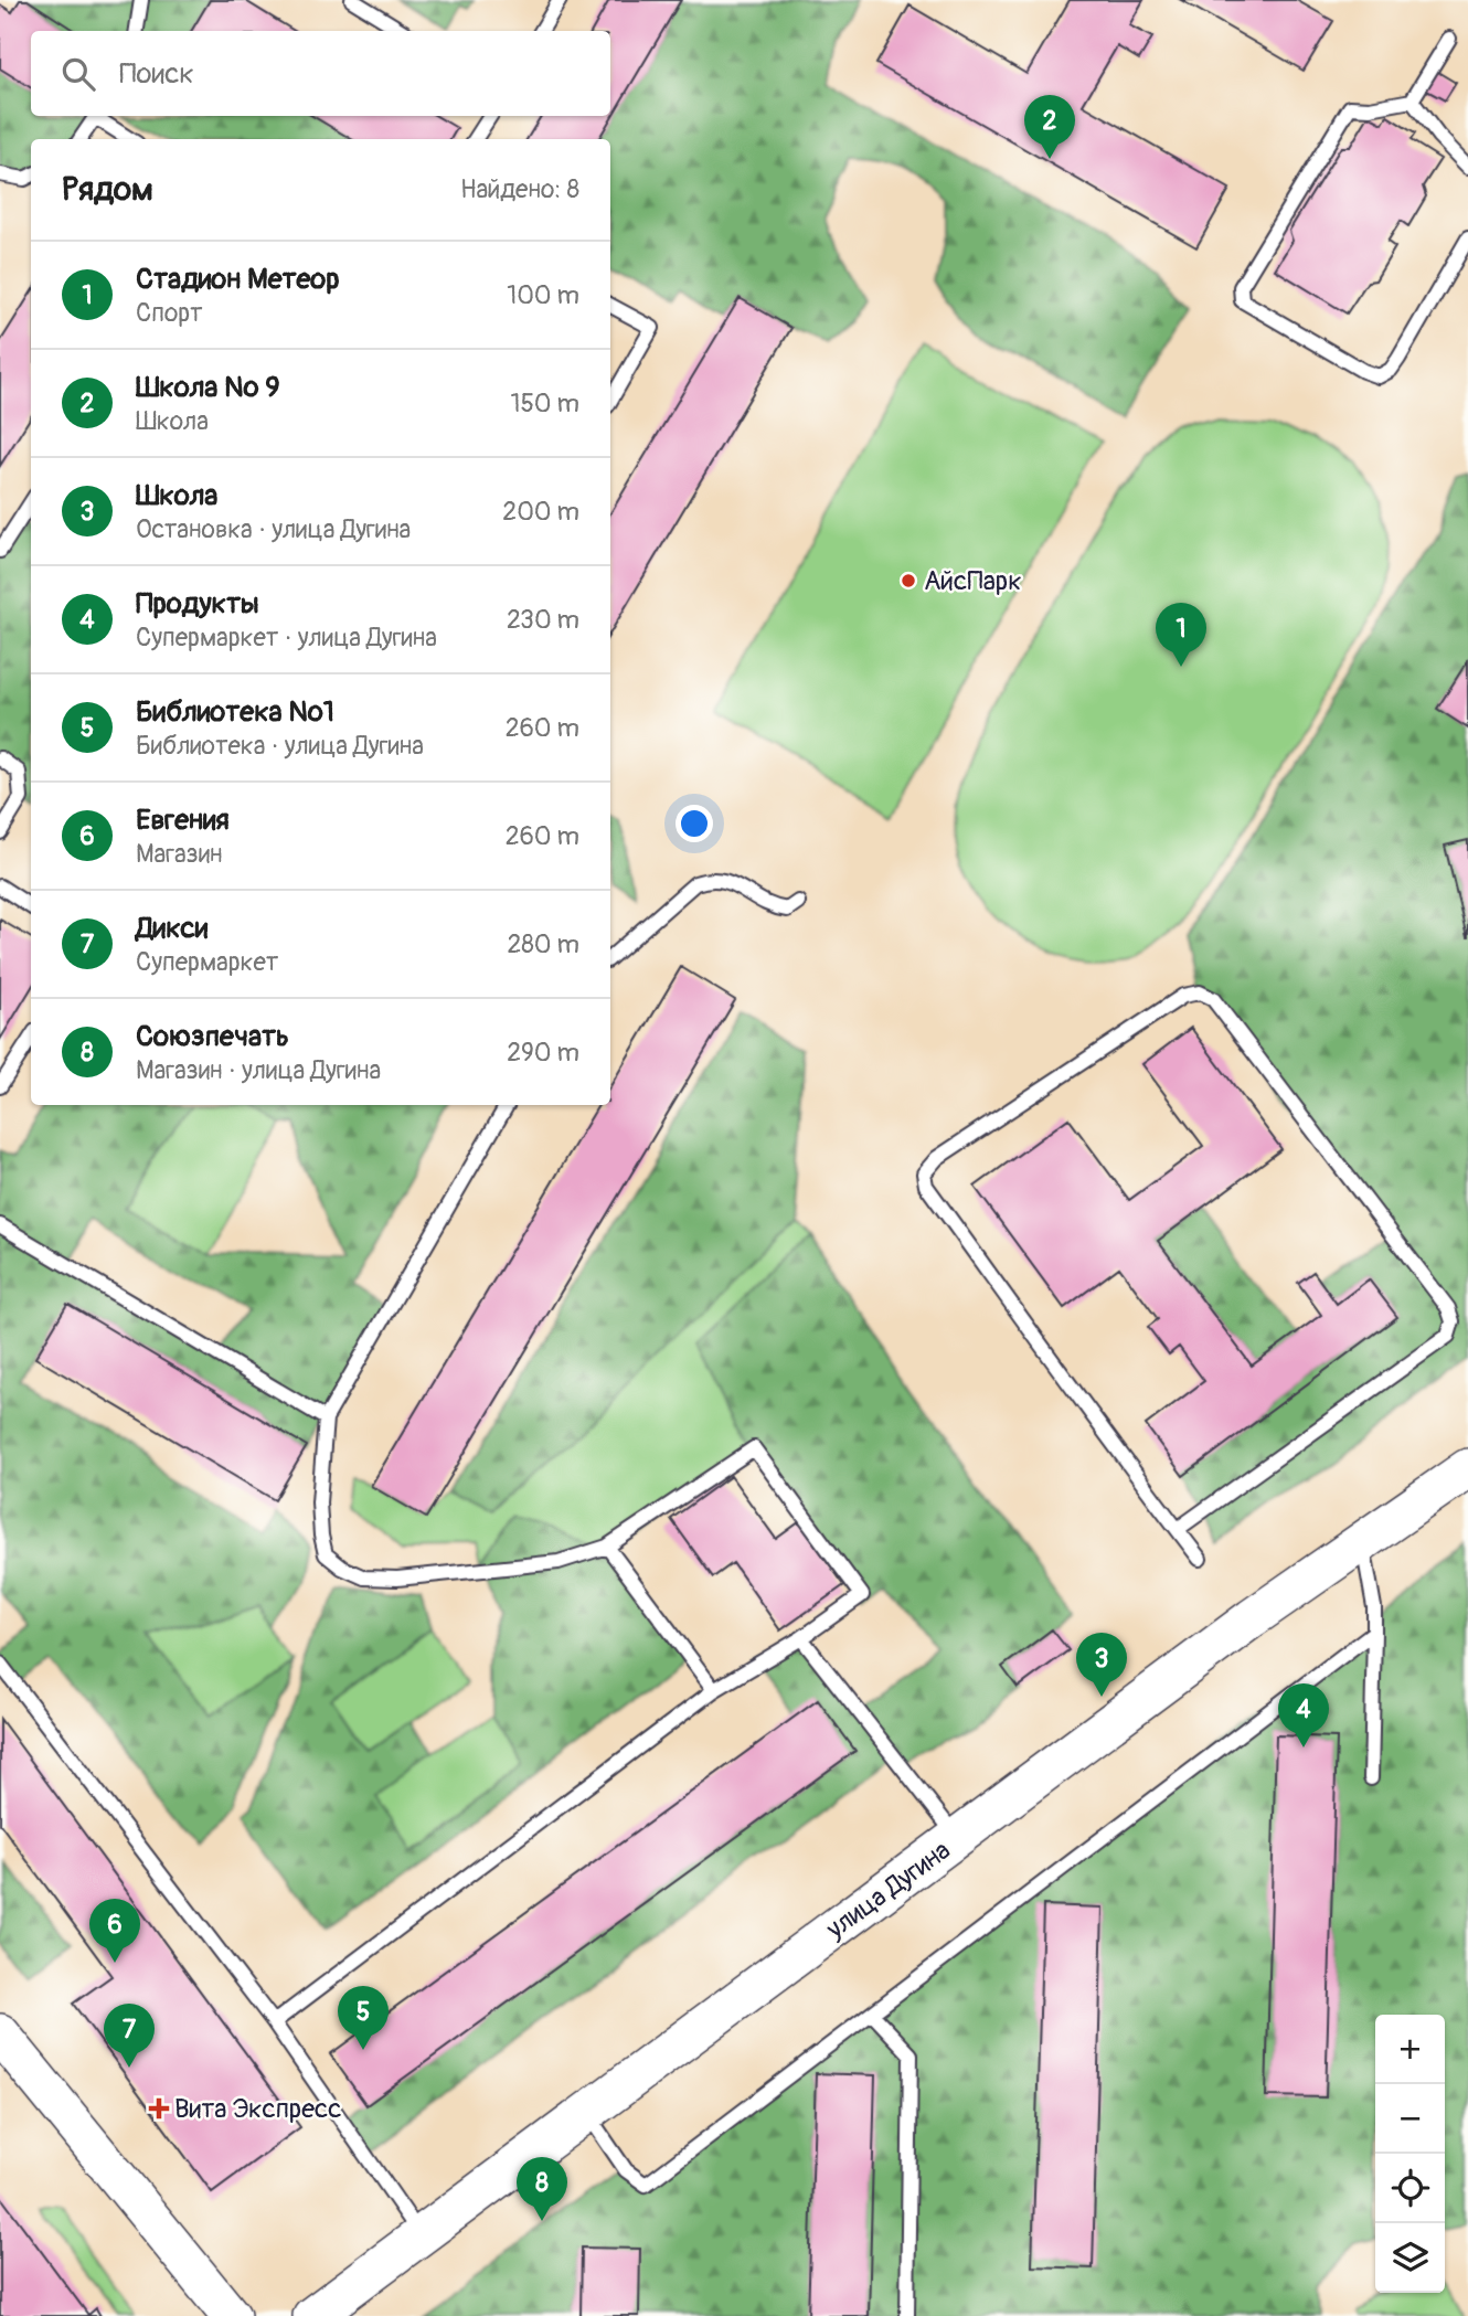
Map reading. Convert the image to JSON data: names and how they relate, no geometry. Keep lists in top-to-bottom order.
{
  "streets": {
    "main road": ["улица Дугина"]
  },
  "places": {
    "other": ["АйсПарк"],
    "health": ["Вита Экспресс"]
  },
  "page": {
    "search": "Поиск",
    "pins": [
      "2",
      "1",
      "3",
      "4",
      "6",
      "5",
      "7",
      "8"
    ],
    "heading": ["Рядом", "Найдено: 8"],
    "list": [
      {
        "mark": "1",
        "name": "Стадион Метеор",
        "note": "Спорт",
        "value": "100 m"
      },
      {
        "mark": "2",
        "name": "Школа № 9",
        "note": "Школа",
        "value": "150 m"
      },
      {
        "mark": "3",
        "name": "Школа",
        "note": "Остановка · улица Дугина",
        "value": "200 m"
      },
      {
        "mark": "4",
        "name": "Продукты",
        "note": "Супермаркет · улица Дугина",
        "value": "230 m"
      },
      {
        "mark": "5",
        "name": "Библиотека №1",
        "note": "Библиотека · улица Дугина",
        "value": "260 m"
      },
      {
        "mark": "6",
        "name": "Евгения",
        "note": "Магазин",
        "value": "260 m"
      },
      {
        "mark": "7",
        "name": "Дикси",
        "note": "Супермаркет",
        "value": "280 m"
      },
      {
        "mark": "8",
        "name": "Союзпечать",
        "note": "Магазин · улица Дугина",
        "value": "290 m"
      }
    ],
    "map_buttons": ["+", "−"]
  }
}
